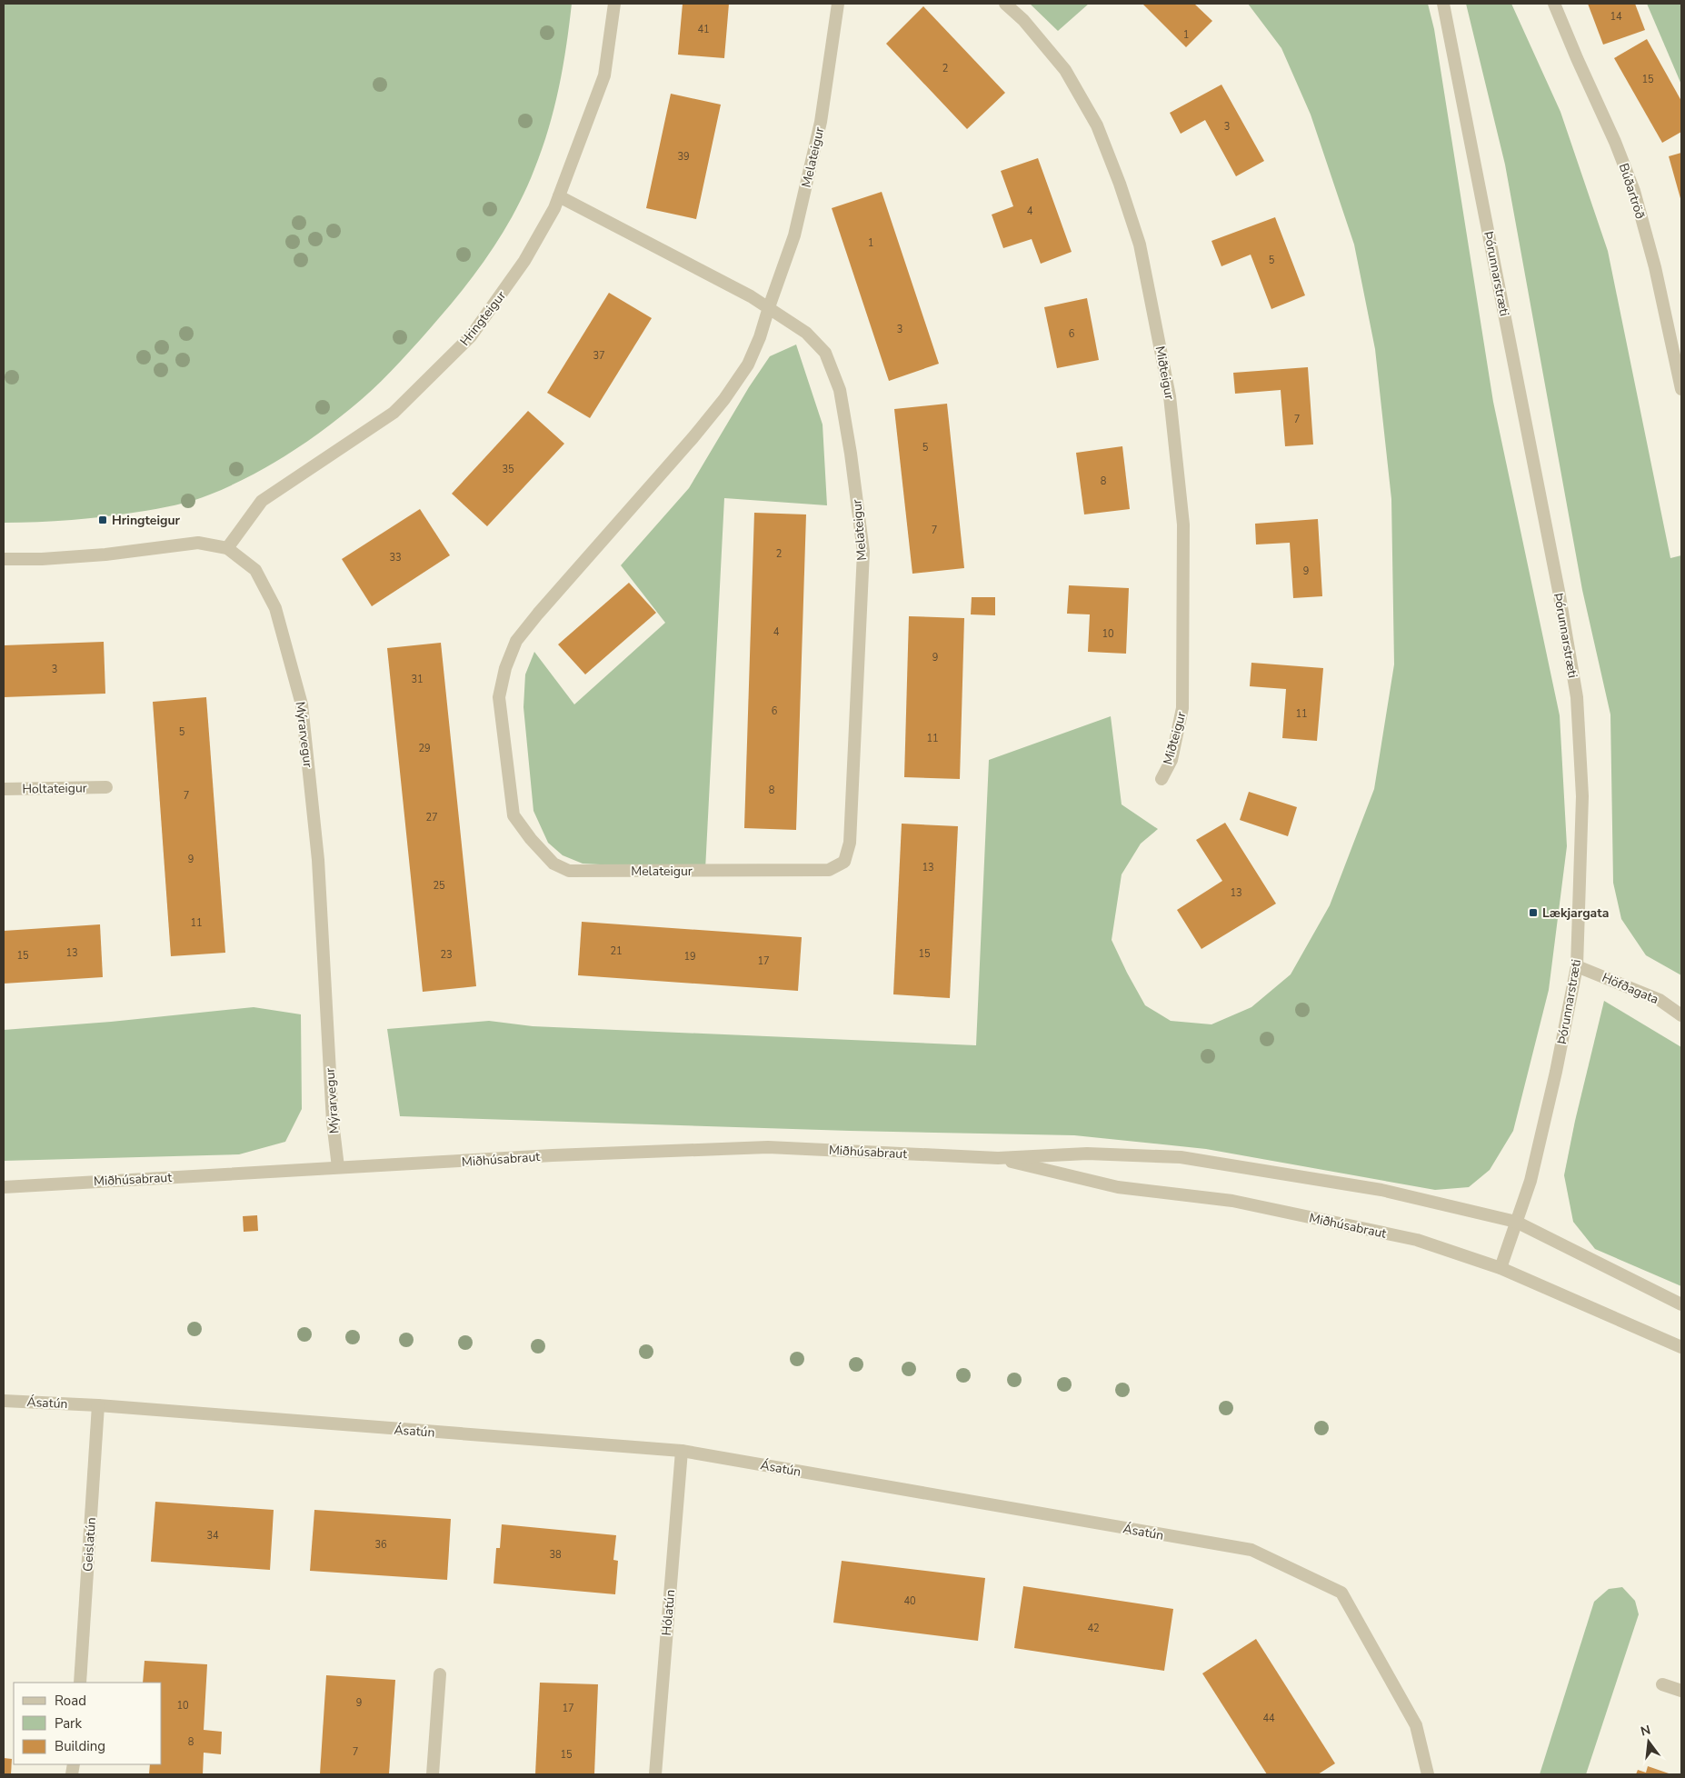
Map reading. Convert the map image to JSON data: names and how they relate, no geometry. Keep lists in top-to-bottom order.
{
  "streets": {
    "street": [
      "Melateigur",
      "Búðartröð",
      "Þórunnarstræti",
      "Hringteigur",
      "Miðteigur",
      "Mýrarvegur",
      "Holtateigur",
      "Höfðagata",
      "Miðhúsabraut",
      "Ásatún",
      "Geislatún",
      "Hólatún"
    ]
  },
  "crossings": [
    ["Melateigur", "Hringteigur"],
    ["Þórunnarstræti", "Höfðagata"],
    ["Þórunnarstræti", "Miðhúsabraut"],
    ["Hringteigur", "Mýrarvegur"],
    ["Mýrarvegur", "Miðhúsabraut"],
    ["Ásatún", "Geislatún"],
    ["Ásatún", "Hólatún"]
  ],
  "places": {
    "transit": ["Hringteigur", "Lækjargata"]
  },
  "house_numbers": [
    "14",
    "41",
    "1",
    "2",
    "15",
    "3",
    "39",
    "4",
    "1",
    "5",
    "3",
    "6",
    "37",
    "7",
    "5",
    "35",
    "8",
    "7",
    "2",
    "33",
    "9",
    "4",
    "10",
    "9",
    "3",
    "31",
    "6",
    "11",
    "5",
    "11",
    "29",
    "8",
    "7",
    "27",
    "9",
    "13",
    "25",
    "13",
    "11",
    "21",
    "13",
    "15",
    "23",
    "15",
    "19",
    "17",
    "34",
    "36",
    "38",
    "40",
    "42",
    "9",
    "10",
    "17",
    "44",
    "8",
    "7",
    "15"
  ],
  "legend": ["Road", "Park", "Building"],
  "north": "top"
}
